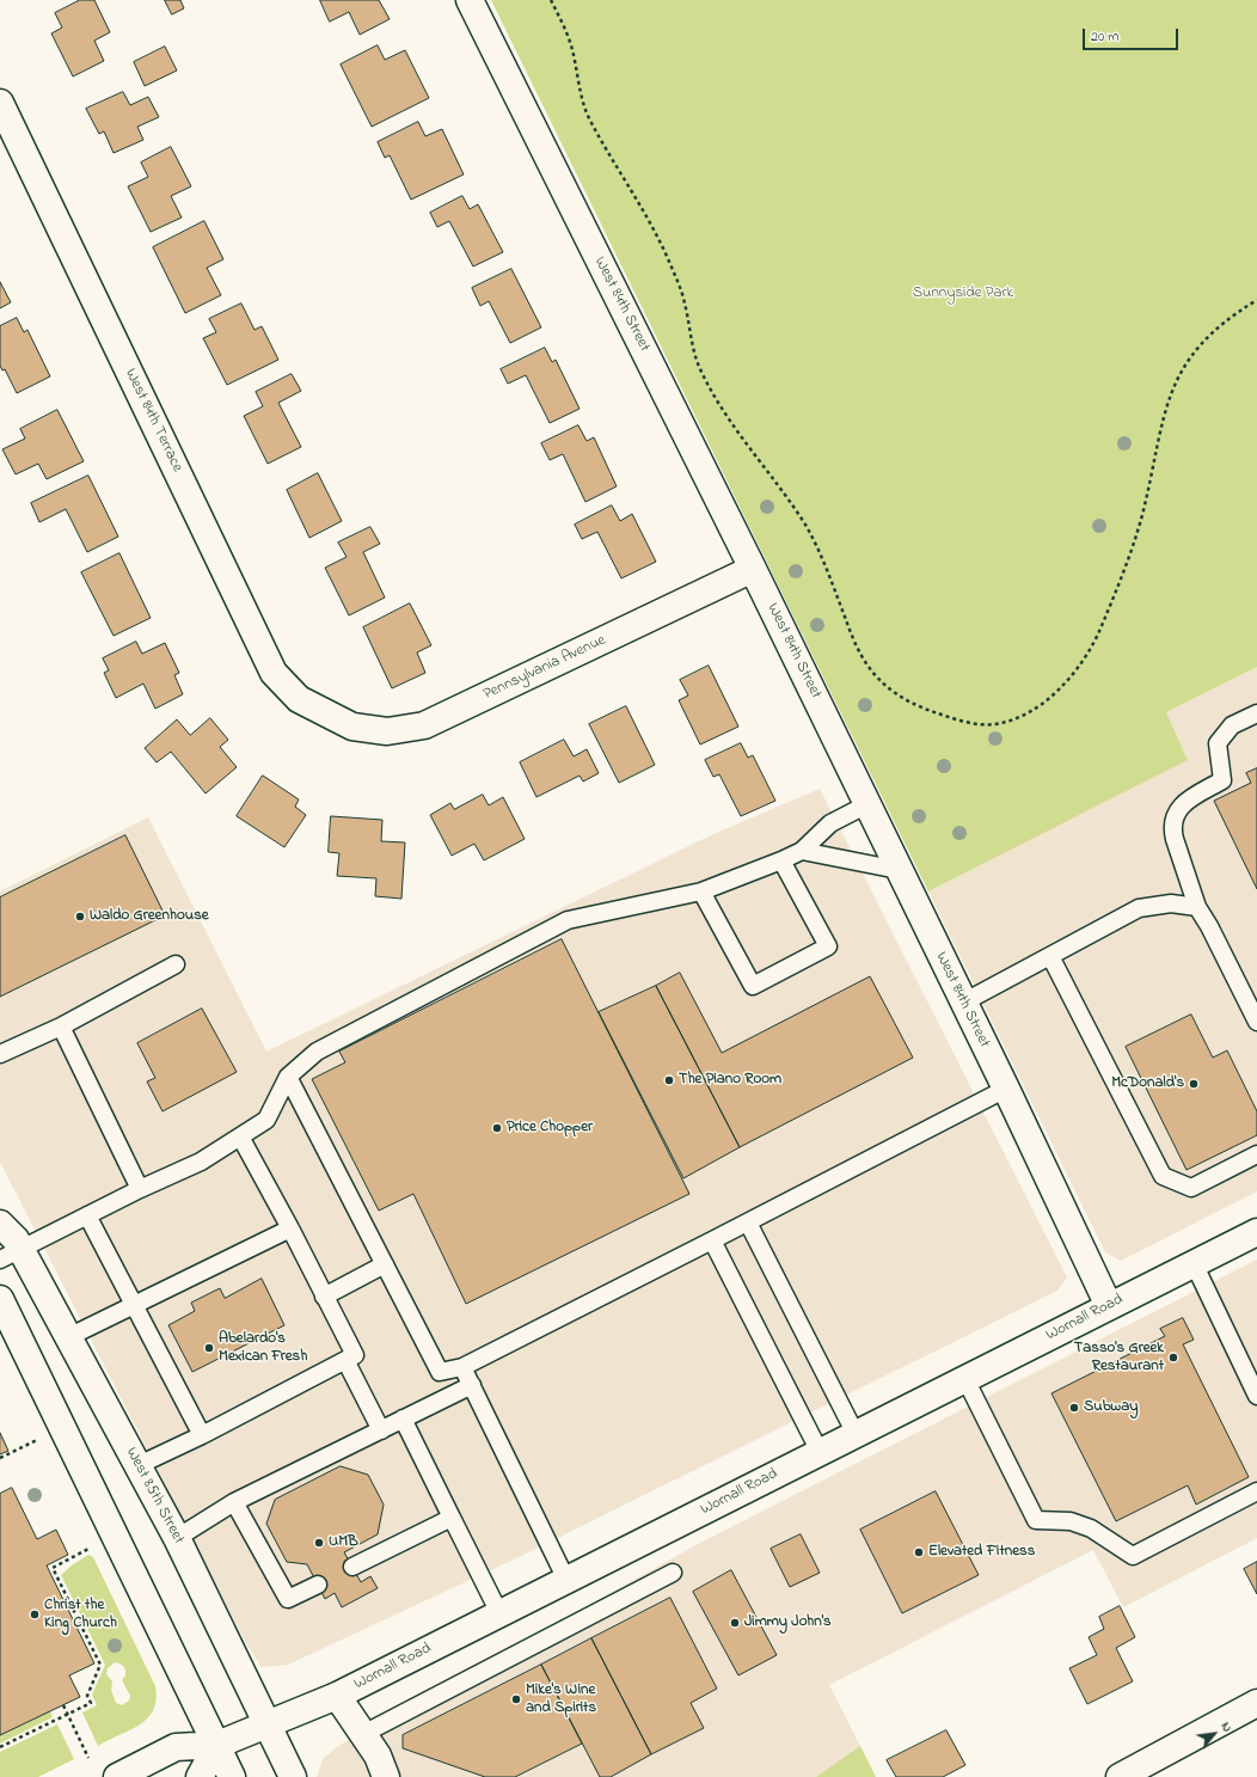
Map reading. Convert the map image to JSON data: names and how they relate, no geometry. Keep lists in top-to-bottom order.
{
  "streets": {
    "street": [
      "West 84th Street",
      "West 84th Terrace",
      "Pennsylvania Avenue",
      "Wornall Road",
      "West 85th Street"
    ]
  },
  "crossings": [
    ["West 84th Street", "Pennsylvania Avenue"],
    ["West 84th Street", "Wornall Road"],
    ["West 84th Terrace", "Pennsylvania Avenue"],
    ["Wornall Road", "West 85th Street"]
  ],
  "parks": ["Sunnyside Park"],
  "places": [
    "Waldo Greenhouse",
    "The Piano Room",
    "McDonald's",
    "Price Chopper",
    "Abelardo's Mexican Fresh",
    "Tasso's Greek Restaurant",
    "Subway",
    "UMB",
    "Elevated Fitness",
    "Christ the King Church",
    "Jimmy John's",
    "Mike's Wine and Spirits"
  ],
  "scale_bar": "20 m",
  "north": "top right"
}
